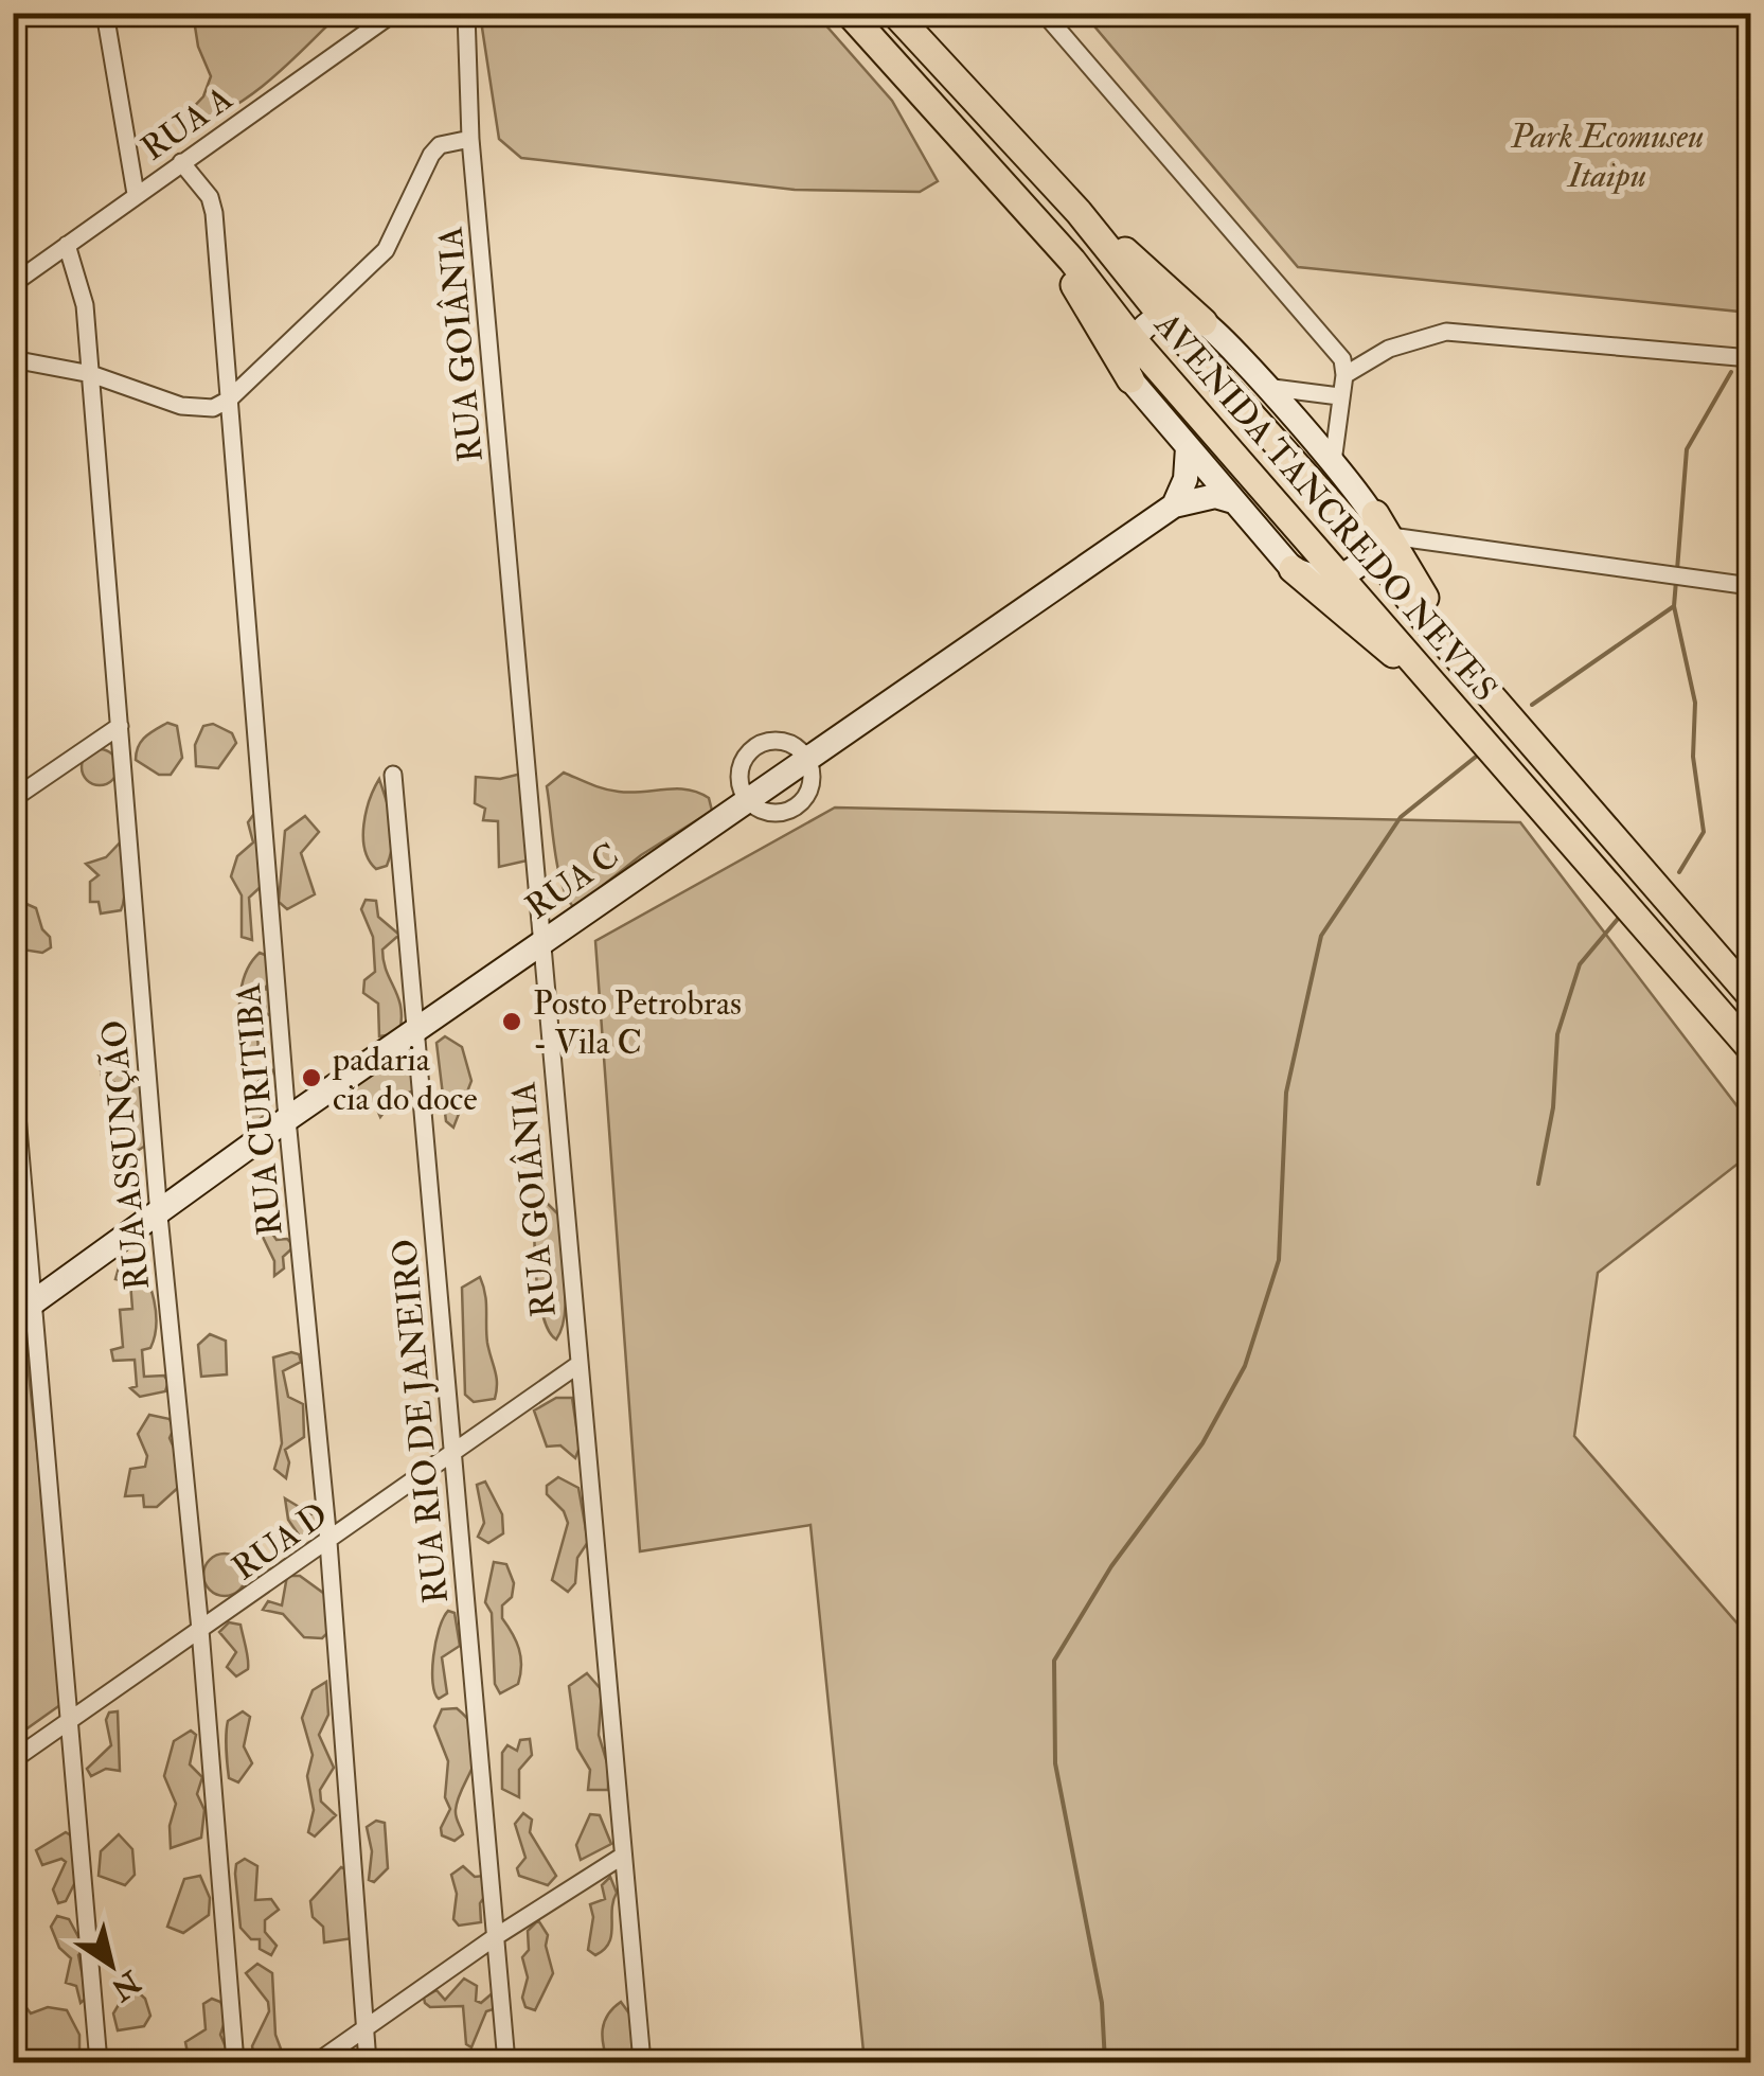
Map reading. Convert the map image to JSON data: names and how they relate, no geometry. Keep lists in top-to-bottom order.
{
  "streets": {
    "main road": ["AVENIDA TANCREDO NEVES"],
    "street": [
      "RUA A",
      "RUA GOIÂNIA",
      "RUA C",
      "RUA CURITIBA",
      "RUA ASSUNÇÃO",
      "RUA RIO DE JANEIRO",
      "RUA D"
    ]
  },
  "crossings": [
    ["RUA A", "RUA CURITIBA"],
    ["RUA A", "RUA ASSUNÇÃO"],
    ["RUA GOIÂNIA", "RUA C"],
    ["RUA GOIÂNIA", "RUA D"],
    ["RUA C", "RUA CURITIBA"],
    ["RUA C", "RUA ASSUNÇÃO"],
    ["RUA C", "RUA RIO DE JANEIRO"],
    ["RUA CURITIBA", "RUA D"],
    ["RUA ASSUNÇÃO", "RUA D"],
    ["RUA RIO DE JANEIRO", "RUA D"]
  ],
  "parks": ["Park Ecomuseu Itaipu"],
  "places": ["Posto Petrobras - Vila C", "padaria cia do doce"],
  "north": "bottom right"
}
